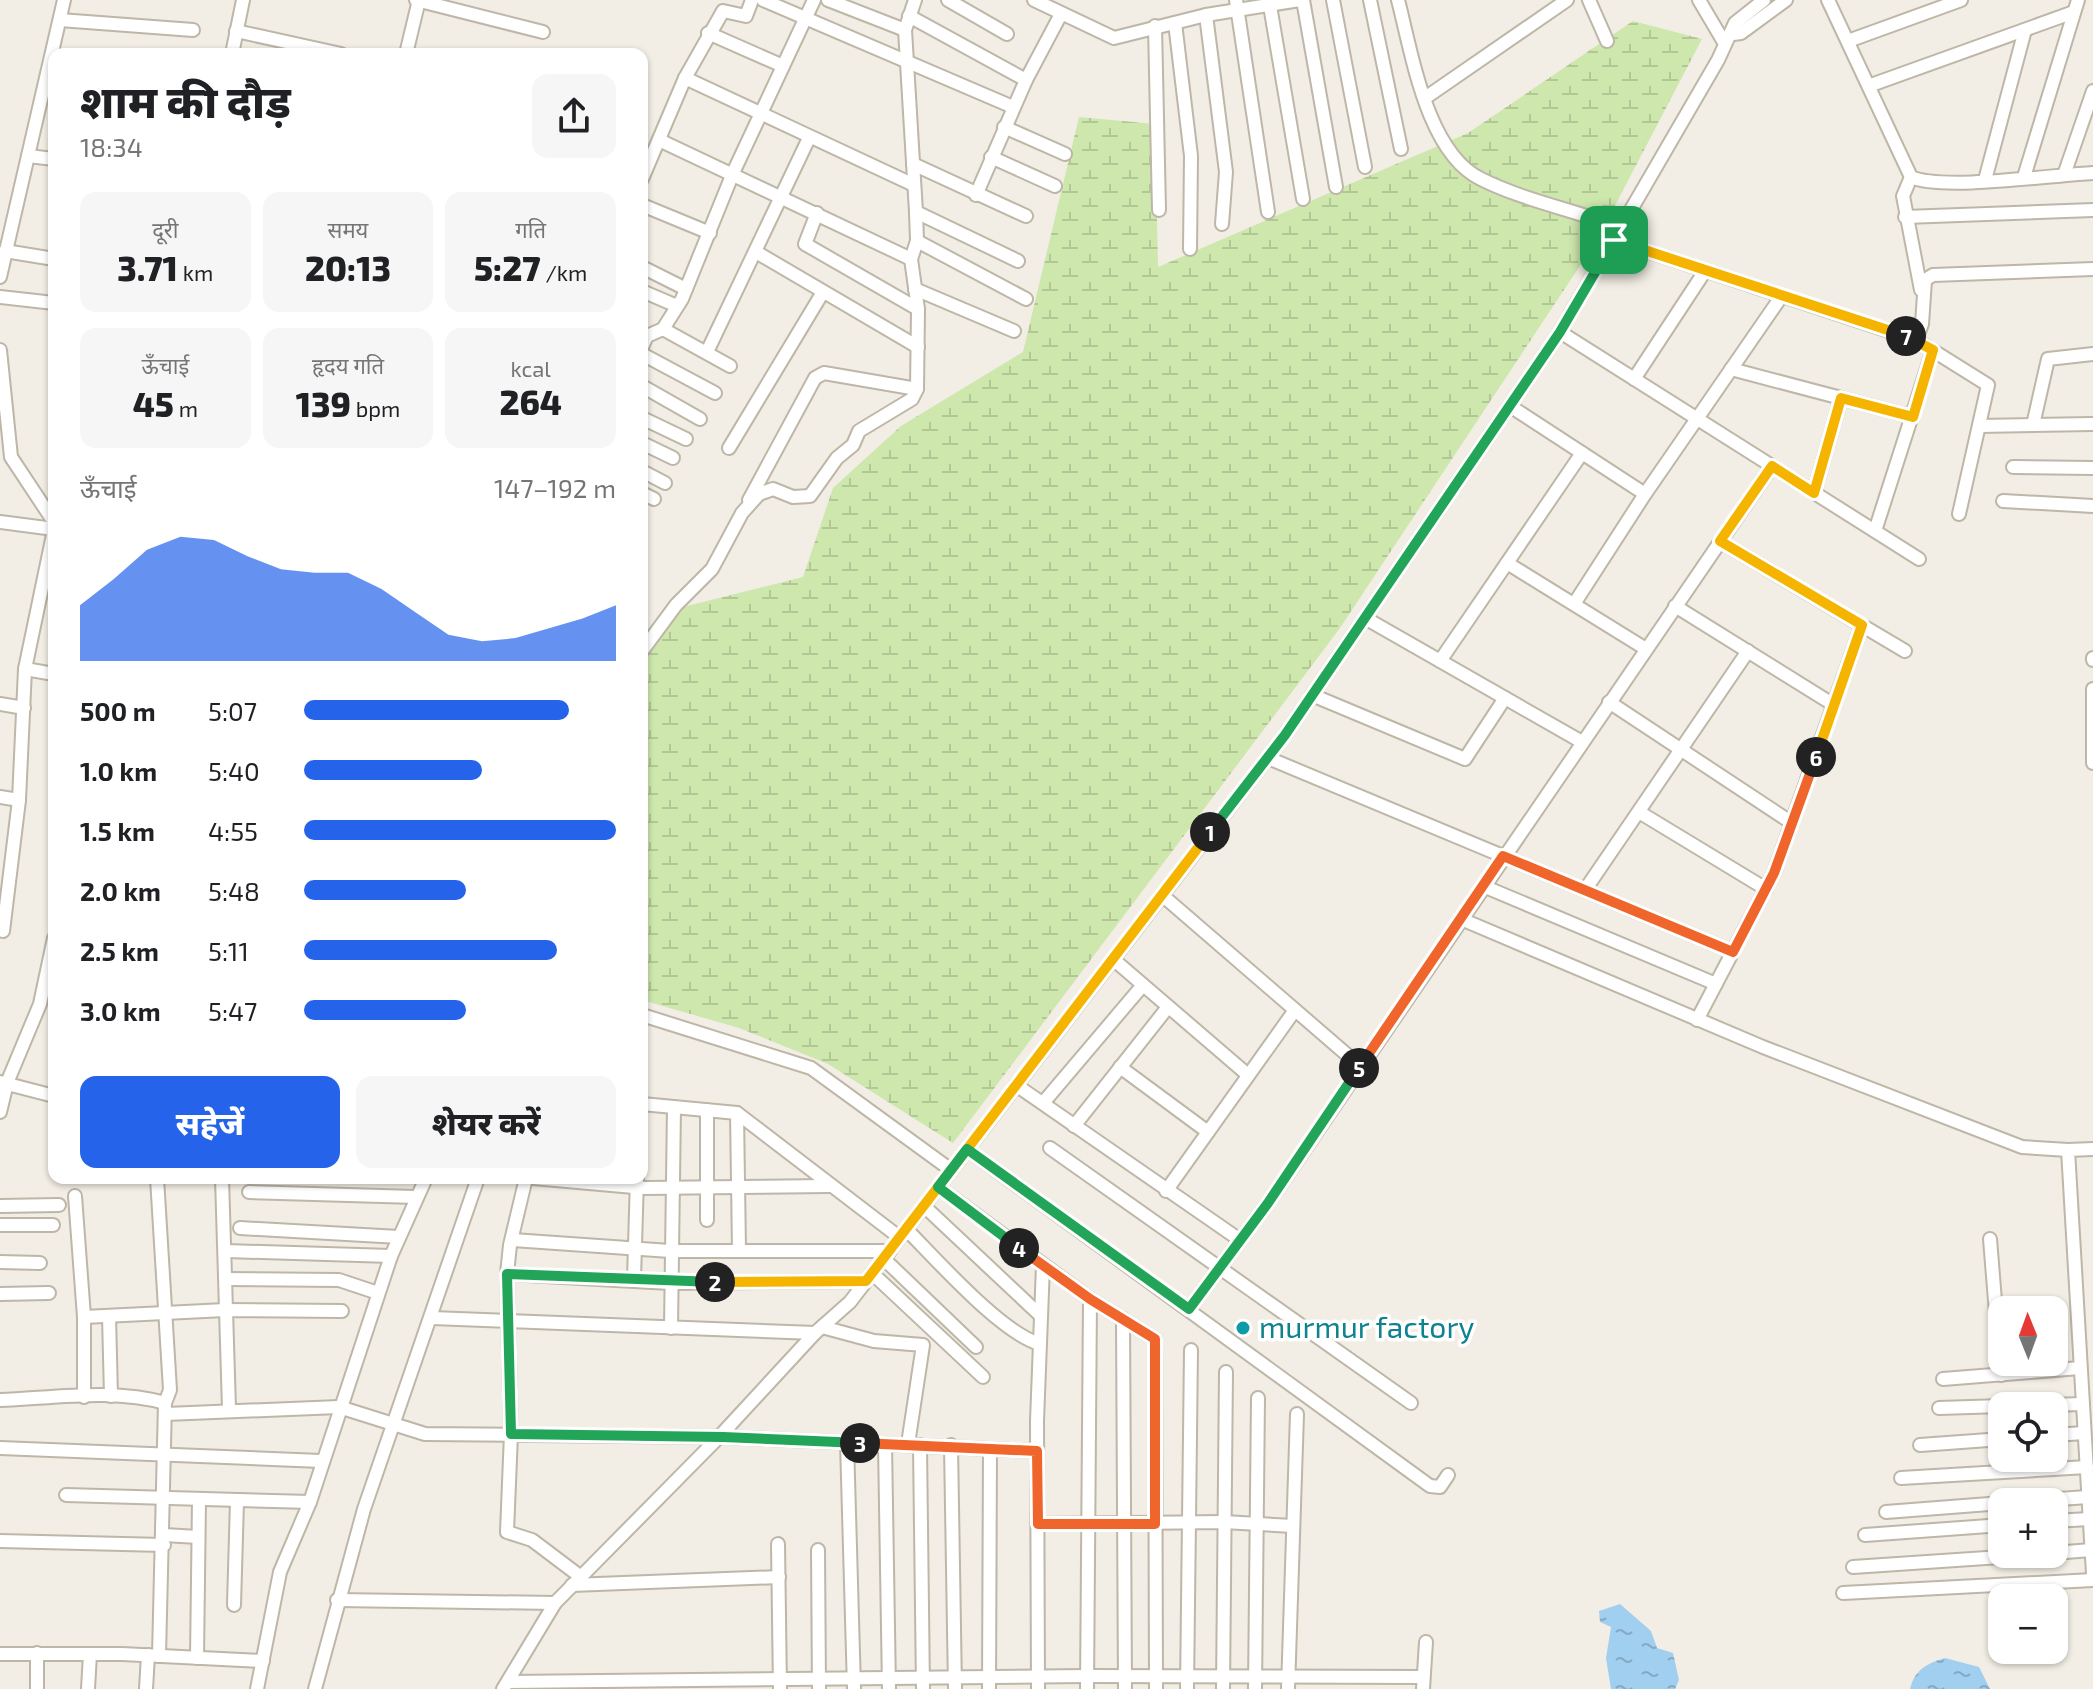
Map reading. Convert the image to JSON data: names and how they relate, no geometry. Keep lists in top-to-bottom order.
{
  "places": ["murmur factory"],
  "north": "top",
  "page": {
    "heading": ["शाम की दौड़", "18:34"],
    "stats": [
      ["दूरी", "3.71 km"],
      ["समय", "20:13"],
      ["गति", "5:27 /km"],
      ["ऊँचाई", "45 m"],
      ["हृदय गति", "139 bpm"],
      ["kcal", "264"]
    ],
    "pins": [
      "7",
      "6",
      "1",
      "5",
      "4",
      "2",
      "3"
    ],
    "chart": ["ऊँचाई", "147–192 m"],
    "list": [
      {
        "name": "500 m",
        "note": "5:07"
      },
      {
        "name": "1.0 km",
        "note": "5:40"
      },
      {
        "name": "1.5 km",
        "note": "4:55"
      },
      {
        "name": "2.0 km",
        "note": "5:48"
      },
      {
        "name": "2.5 km",
        "note": "5:11"
      },
      {
        "name": "3.0 km",
        "note": "5:47"
      }
    ],
    "buttons": ["सहेजें", "शेयर करें"],
    "map_buttons": ["+", "−"]
  }
}
